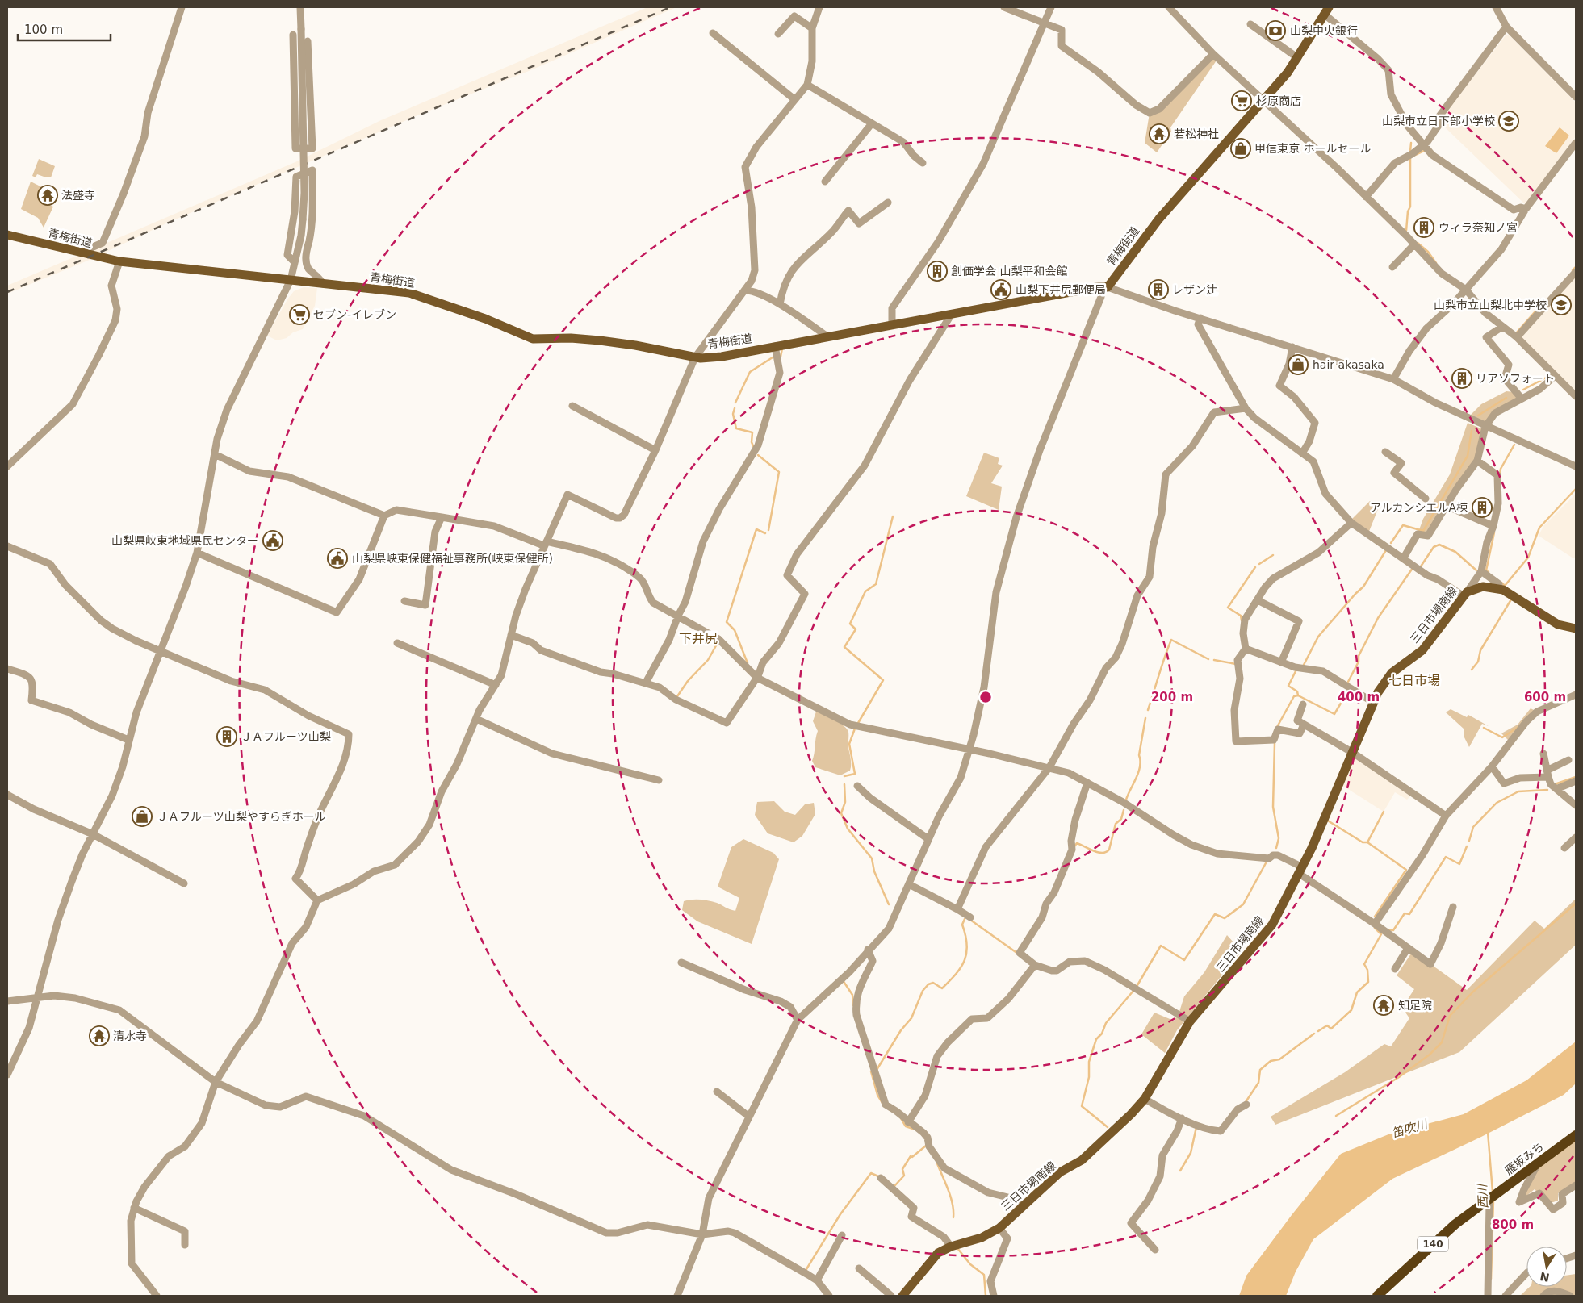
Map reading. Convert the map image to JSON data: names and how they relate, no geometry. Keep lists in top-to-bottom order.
{
  "streets": {
    "highway": ["雁坂みち", "140"],
    "main road": ["青梅街道", "三日市場南線"]
  },
  "districts": ["下井尻", "七日市場"],
  "water": ["笛吹川", "西川"],
  "places": {
    "bank": ["山梨中央銀行"],
    "supermarket": ["杉原商店", "セブン-イレブン"],
    "school or university": ["山梨市立日下部小学校", "山梨市立山梨北中学校"],
    "temple": [
      "若松神社",
      "法盛寺",
      "知足院",
      "清水寺"
    ],
    "shop": ["甲信東京 ホールセール", "hair akasaka", "ＪＡフルーツ山梨やすらぎホール"],
    "building": [
      "ウィラ奈知ノ宮",
      "創価学会 山梨平和会館",
      "レザン辻",
      "リアソフォート",
      "アルカンシエルA棟",
      "ＪＡフルーツ山梨"
    ],
    "public building": ["山梨下井尻郵便局", "山梨県峡東地域県民センター", "山梨県峡東保健福祉事務所(峡東保健所)"]
  },
  "scale_bar": "100 m",
  "north": "bottom",
  "rings": [
    "200 m",
    "400 m",
    "600 m",
    "800 m"
  ]
}
